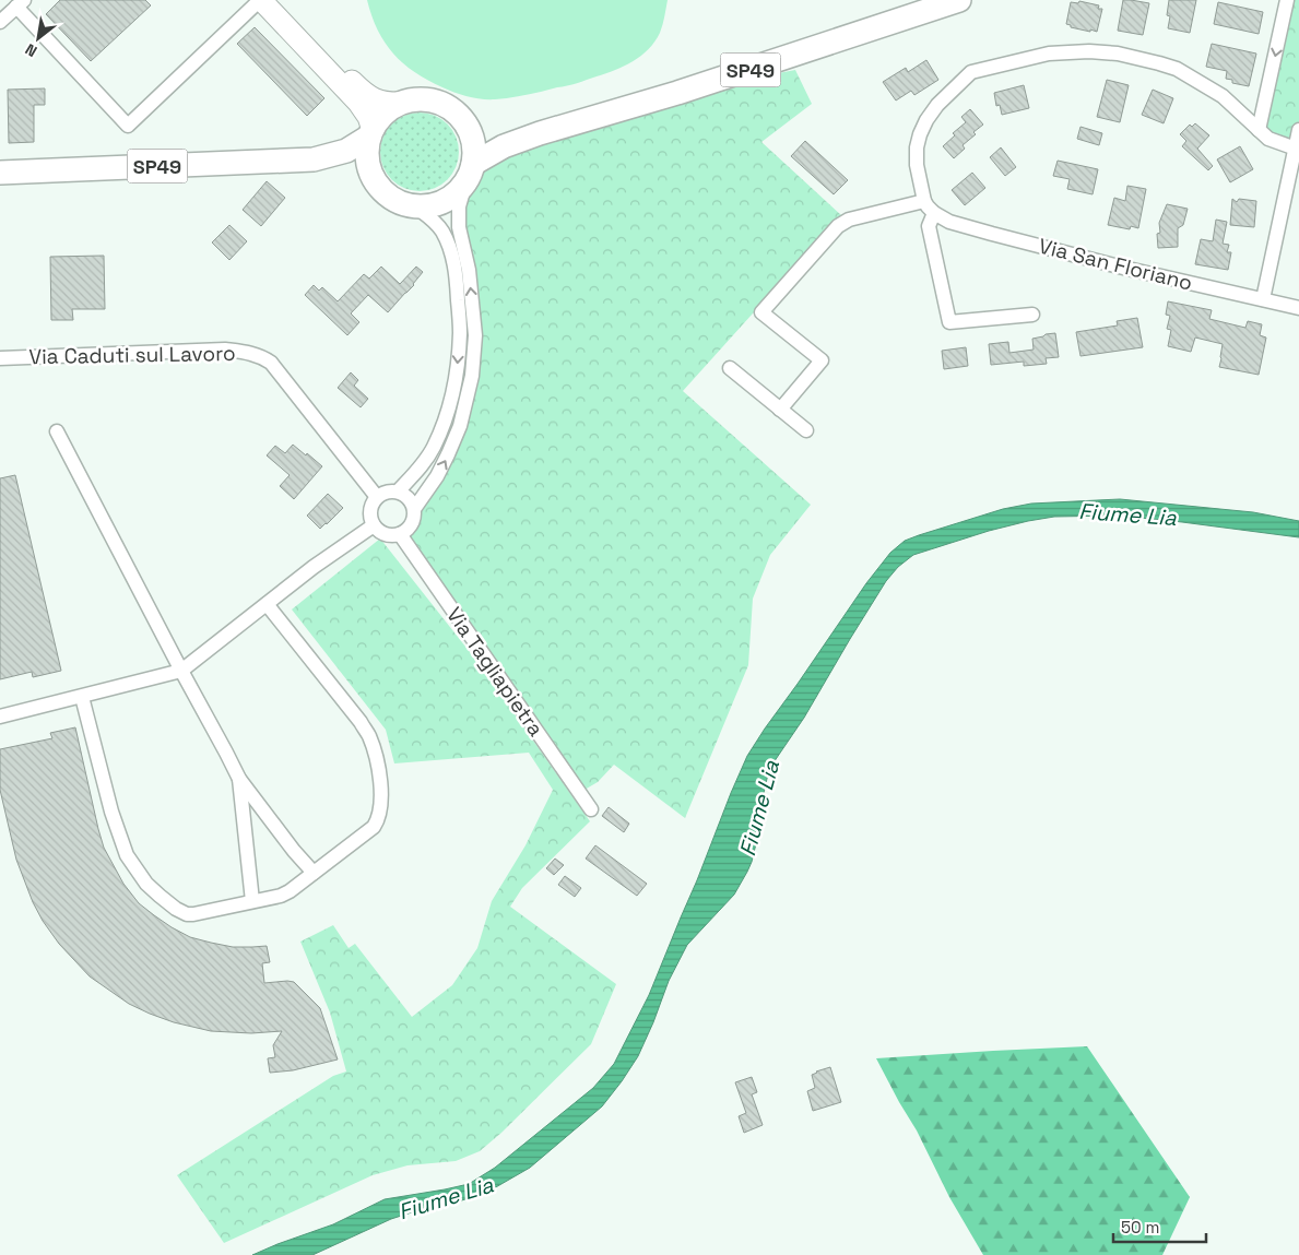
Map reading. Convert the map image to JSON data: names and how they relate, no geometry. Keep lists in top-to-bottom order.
{
  "streets": {
    "main road": ["SP49"],
    "street": ["Via San Floriano", "Via Caduti sul Lavoro", "Via Tagliapietra"]
  },
  "crossings": [
    ["Via Caduti sul Lavoro", "Via Tagliapietra"]
  ],
  "water": ["Fiume Lia"],
  "scale_bar": "50 m",
  "north": "bottom left"
}
